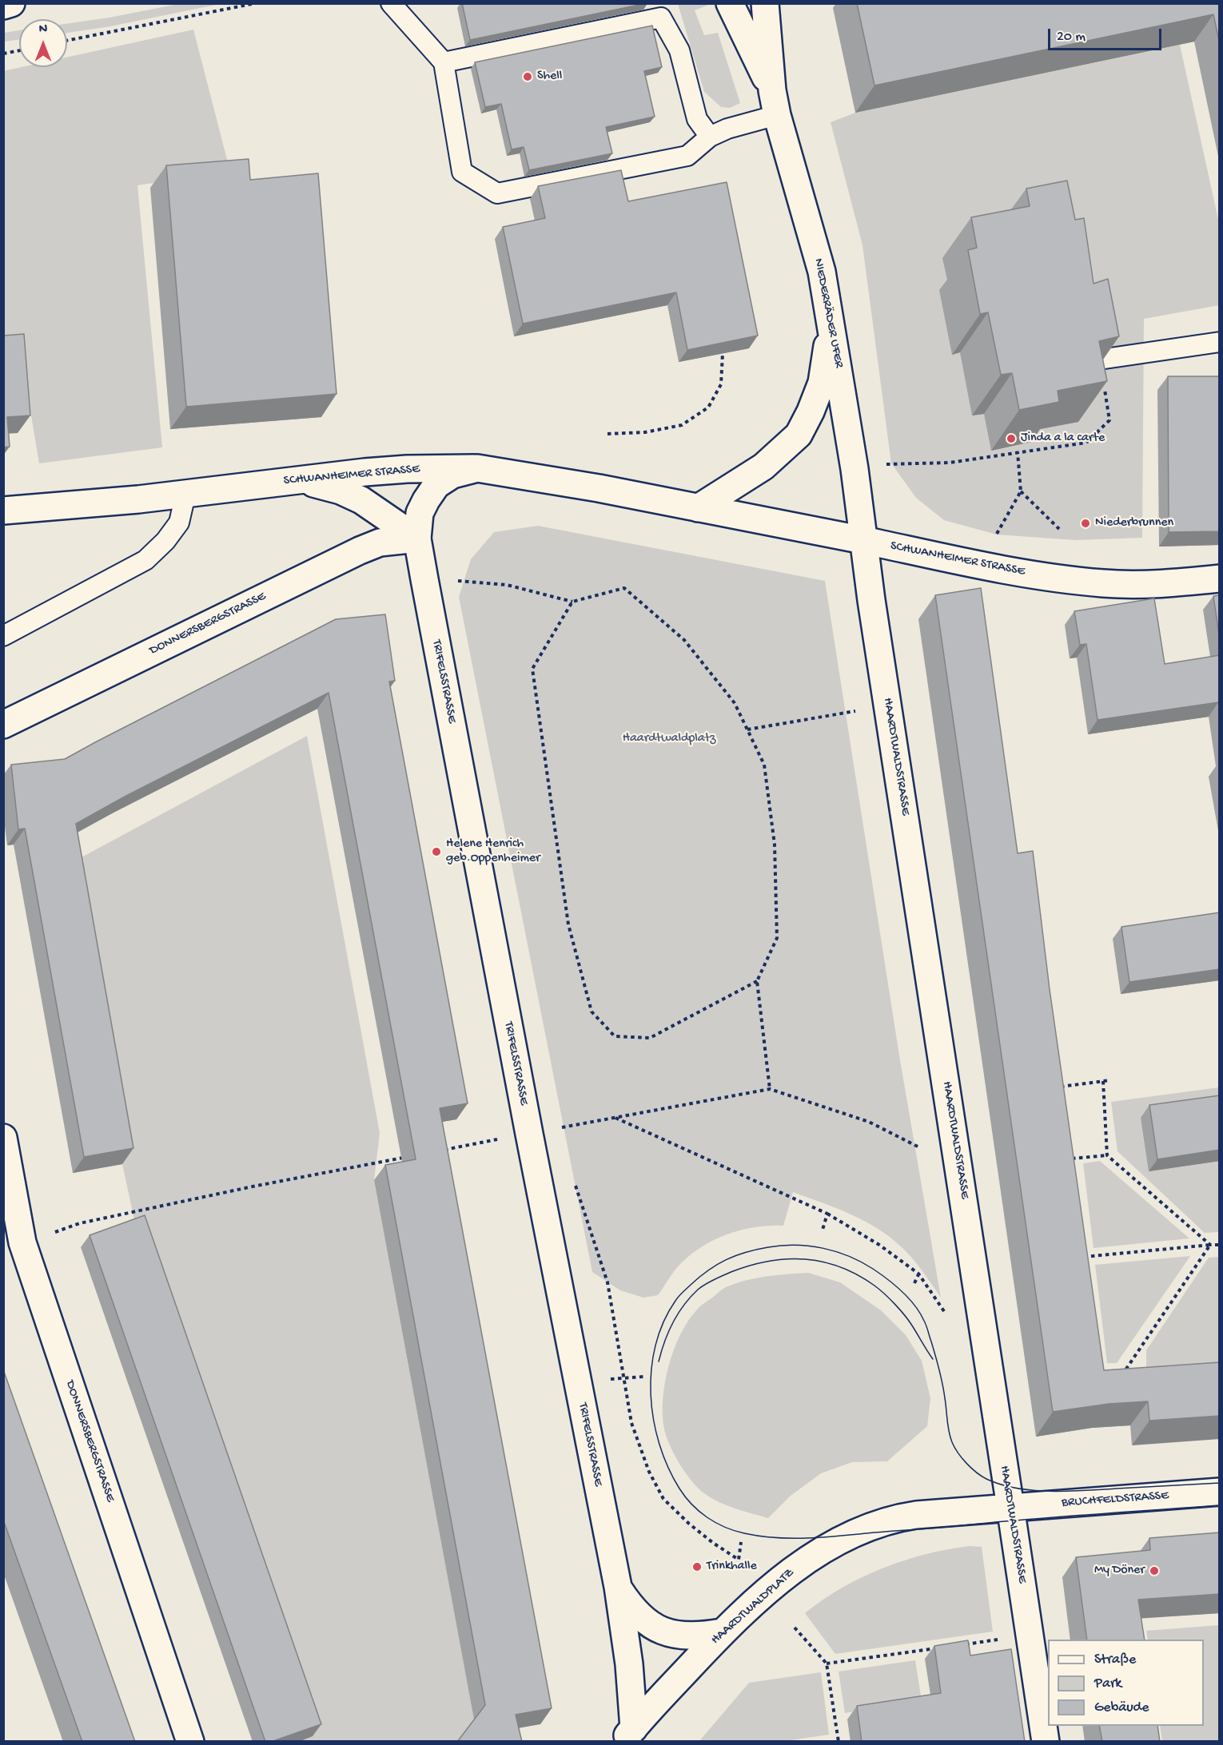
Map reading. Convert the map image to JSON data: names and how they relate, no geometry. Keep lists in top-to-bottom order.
{
  "streets": {
    "street": [
      "NIEDERRÄDER UFER",
      "SCHWANHEIMER STRASSE",
      "DONNERSBERGSTRASSE",
      "TRIFELSSTRASSE",
      "HAARDTWALDSTRASSE",
      "BRUCHFELDSTRASSE",
      "HAARDTWALDPLATZ"
    ]
  },
  "crossings": [
    ["NIEDERRÄDER UFER", "SCHWANHEIMER STRASSE"],
    ["NIEDERRÄDER UFER", "HAARDTWALDSTRASSE"],
    ["SCHWANHEIMER STRASSE", "TRIFELSSTRASSE"],
    ["SCHWANHEIMER STRASSE", "HAARDTWALDSTRASSE"],
    ["DONNERSBERGSTRASSE", "TRIFELSSTRASSE"],
    ["TRIFELSSTRASSE", "HAARDTWALDPLATZ"],
    ["HAARDTWALDSTRASSE", "BRUCHFELDSTRASSE"],
    ["HAARDTWALDSTRASSE", "HAARDTWALDPLATZ"],
    ["BRUCHFELDSTRASSE", "HAARDTWALDPLATZ"]
  ],
  "parks": ["Haardtwaldplatz"],
  "places": [
    "Shell",
    "Jinda a la carte",
    "Niederbrunnen",
    "Helene Henrich geb.Oppenheimer",
    "Trinkhalle",
    "My Döner"
  ],
  "legend": ["Straße", "Park", "Gebäude"],
  "scale_bar": "20 m",
  "north": "top"
}
